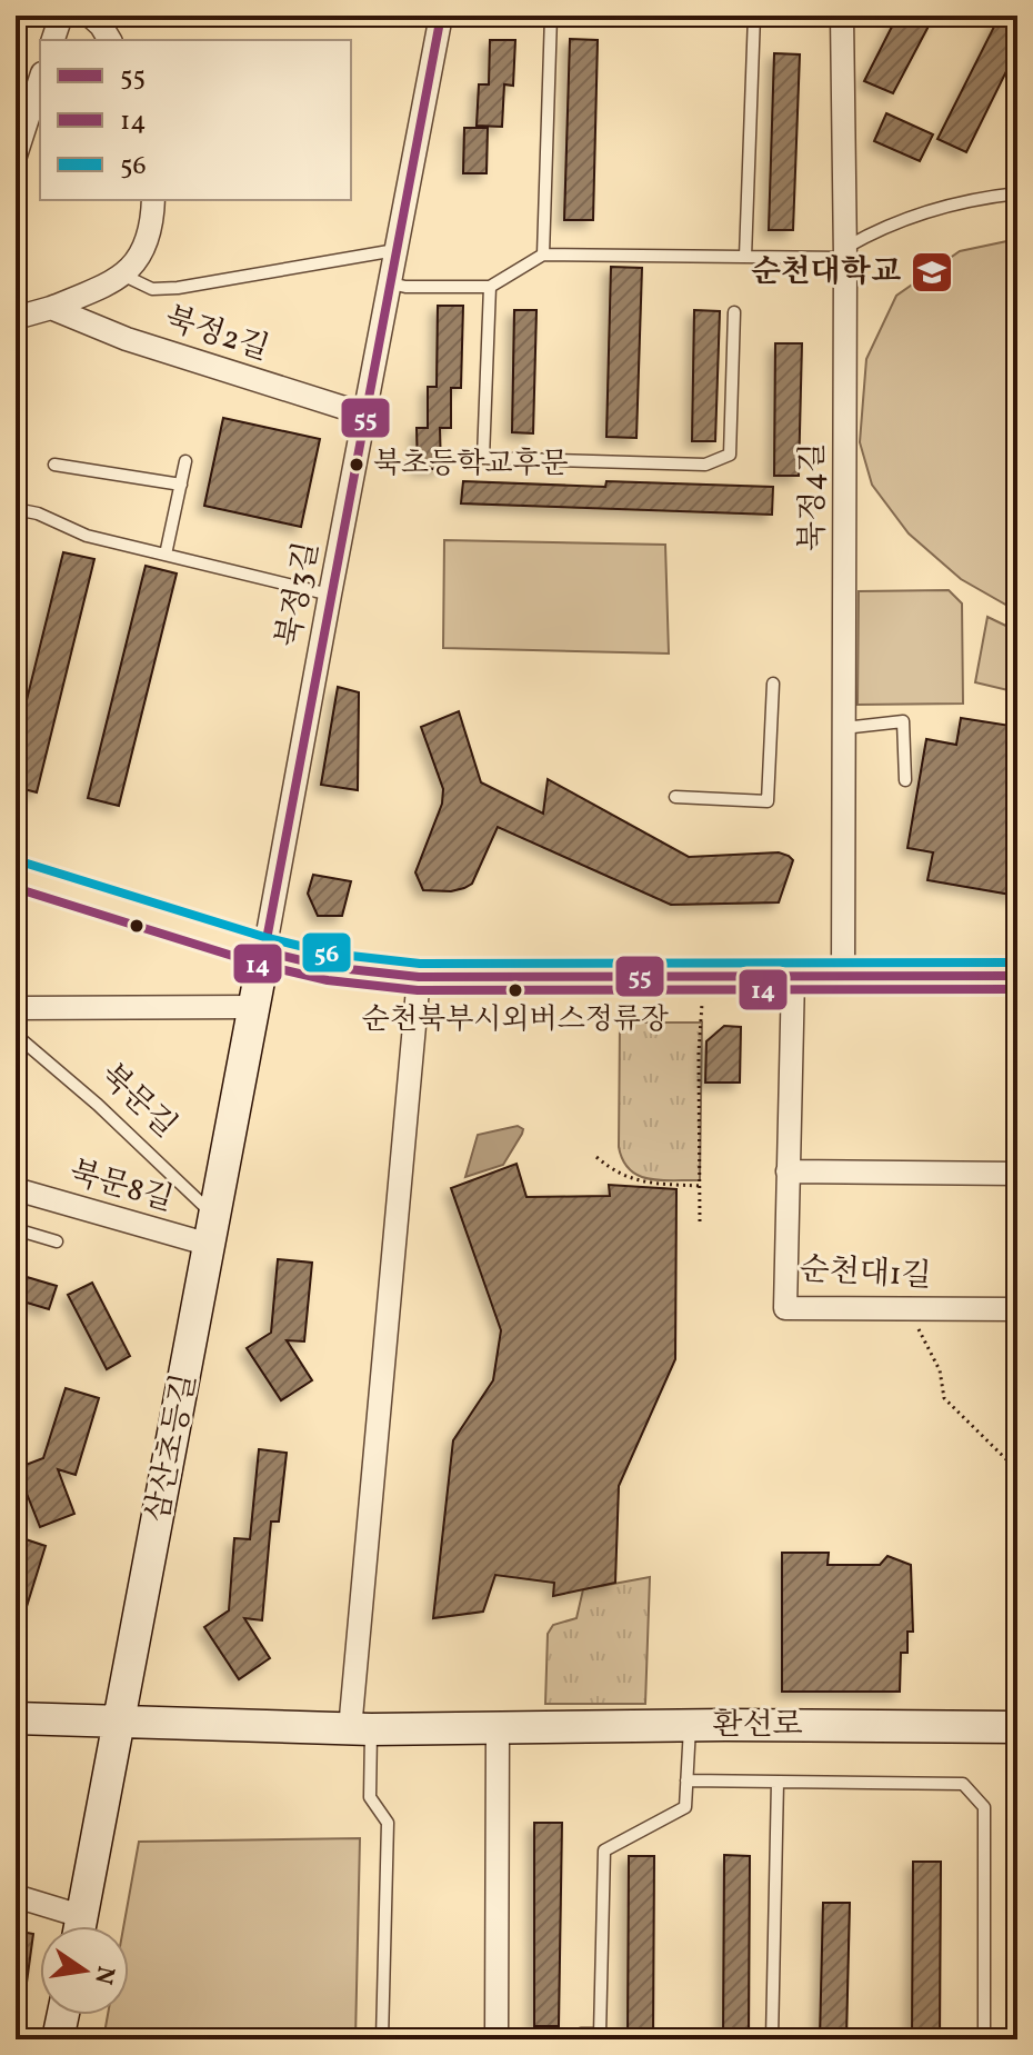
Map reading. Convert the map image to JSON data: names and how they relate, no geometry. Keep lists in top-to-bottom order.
{
  "streets": {
    "street": [
      "북정2길",
      "북정4길",
      "북정3길",
      "북문8길",
      "순천대1길",
      "삼산초등길",
      "환선로"
    ],
    "lane": ["북문길"]
  },
  "crossings": [
    ["북정2길", "북정3길"],
    ["북정3길", "삼산초등길"],
    ["북문길", "북문8길"],
    ["북문길", "삼산초등길"],
    ["북문8길", "삼산초등길"],
    ["삼산초등길", "환선로"]
  ],
  "places": {
    "school or university": ["순천대학교"],
    "other": ["북초등학교후문", "순천북부시외버스정류장"]
  },
  "lines": ["transit line 55", "transit line 56", "transit line 14"],
  "legend": ["55", "14", "56"],
  "north": "right"
}
